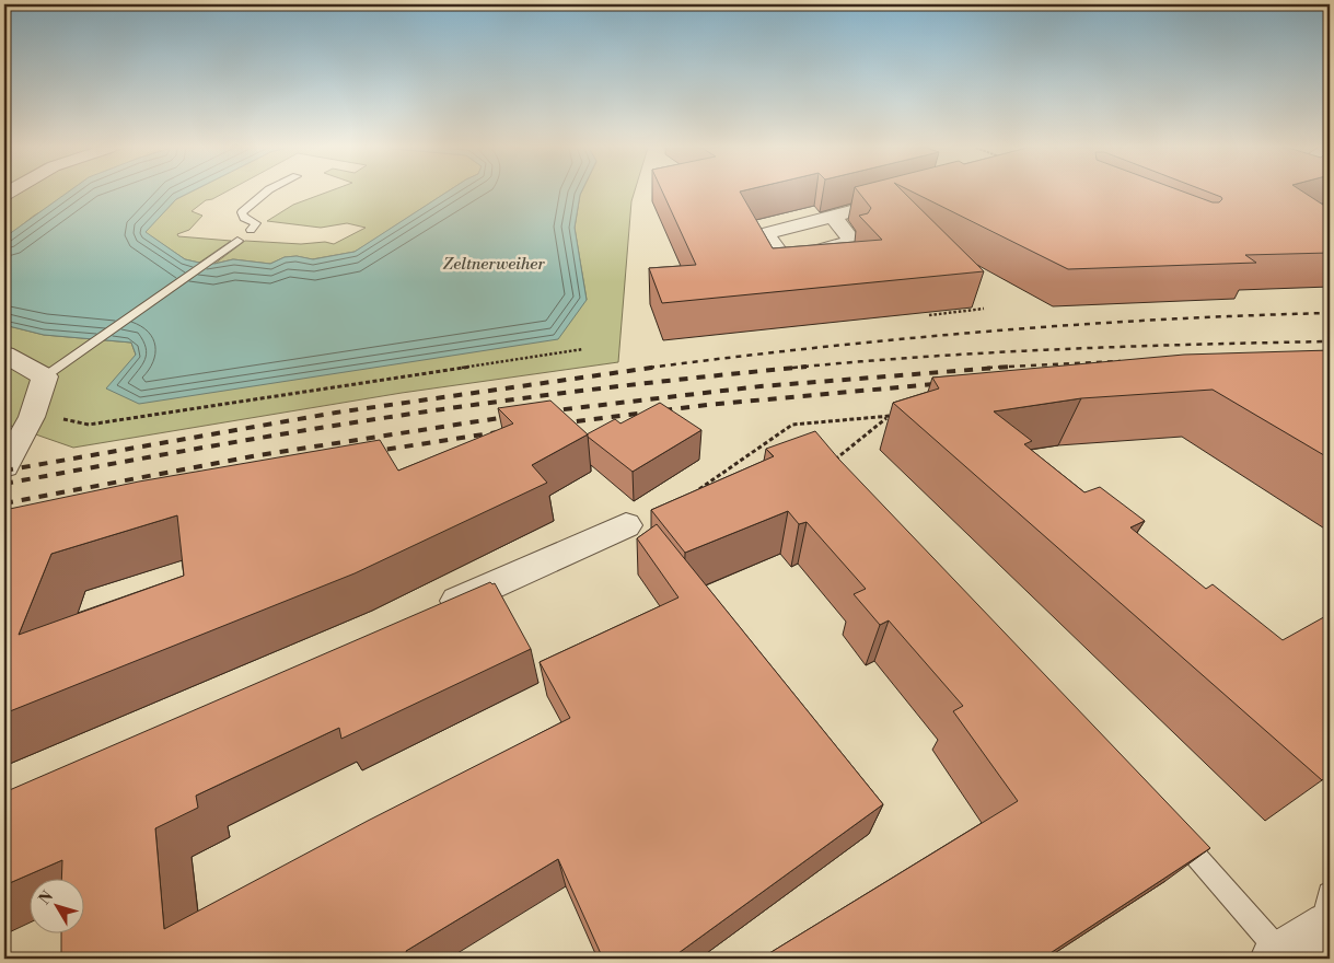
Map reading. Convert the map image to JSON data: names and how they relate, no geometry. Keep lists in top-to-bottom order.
{
  "water": ["Zeltnerweiher"],
  "north": "top left"
}
